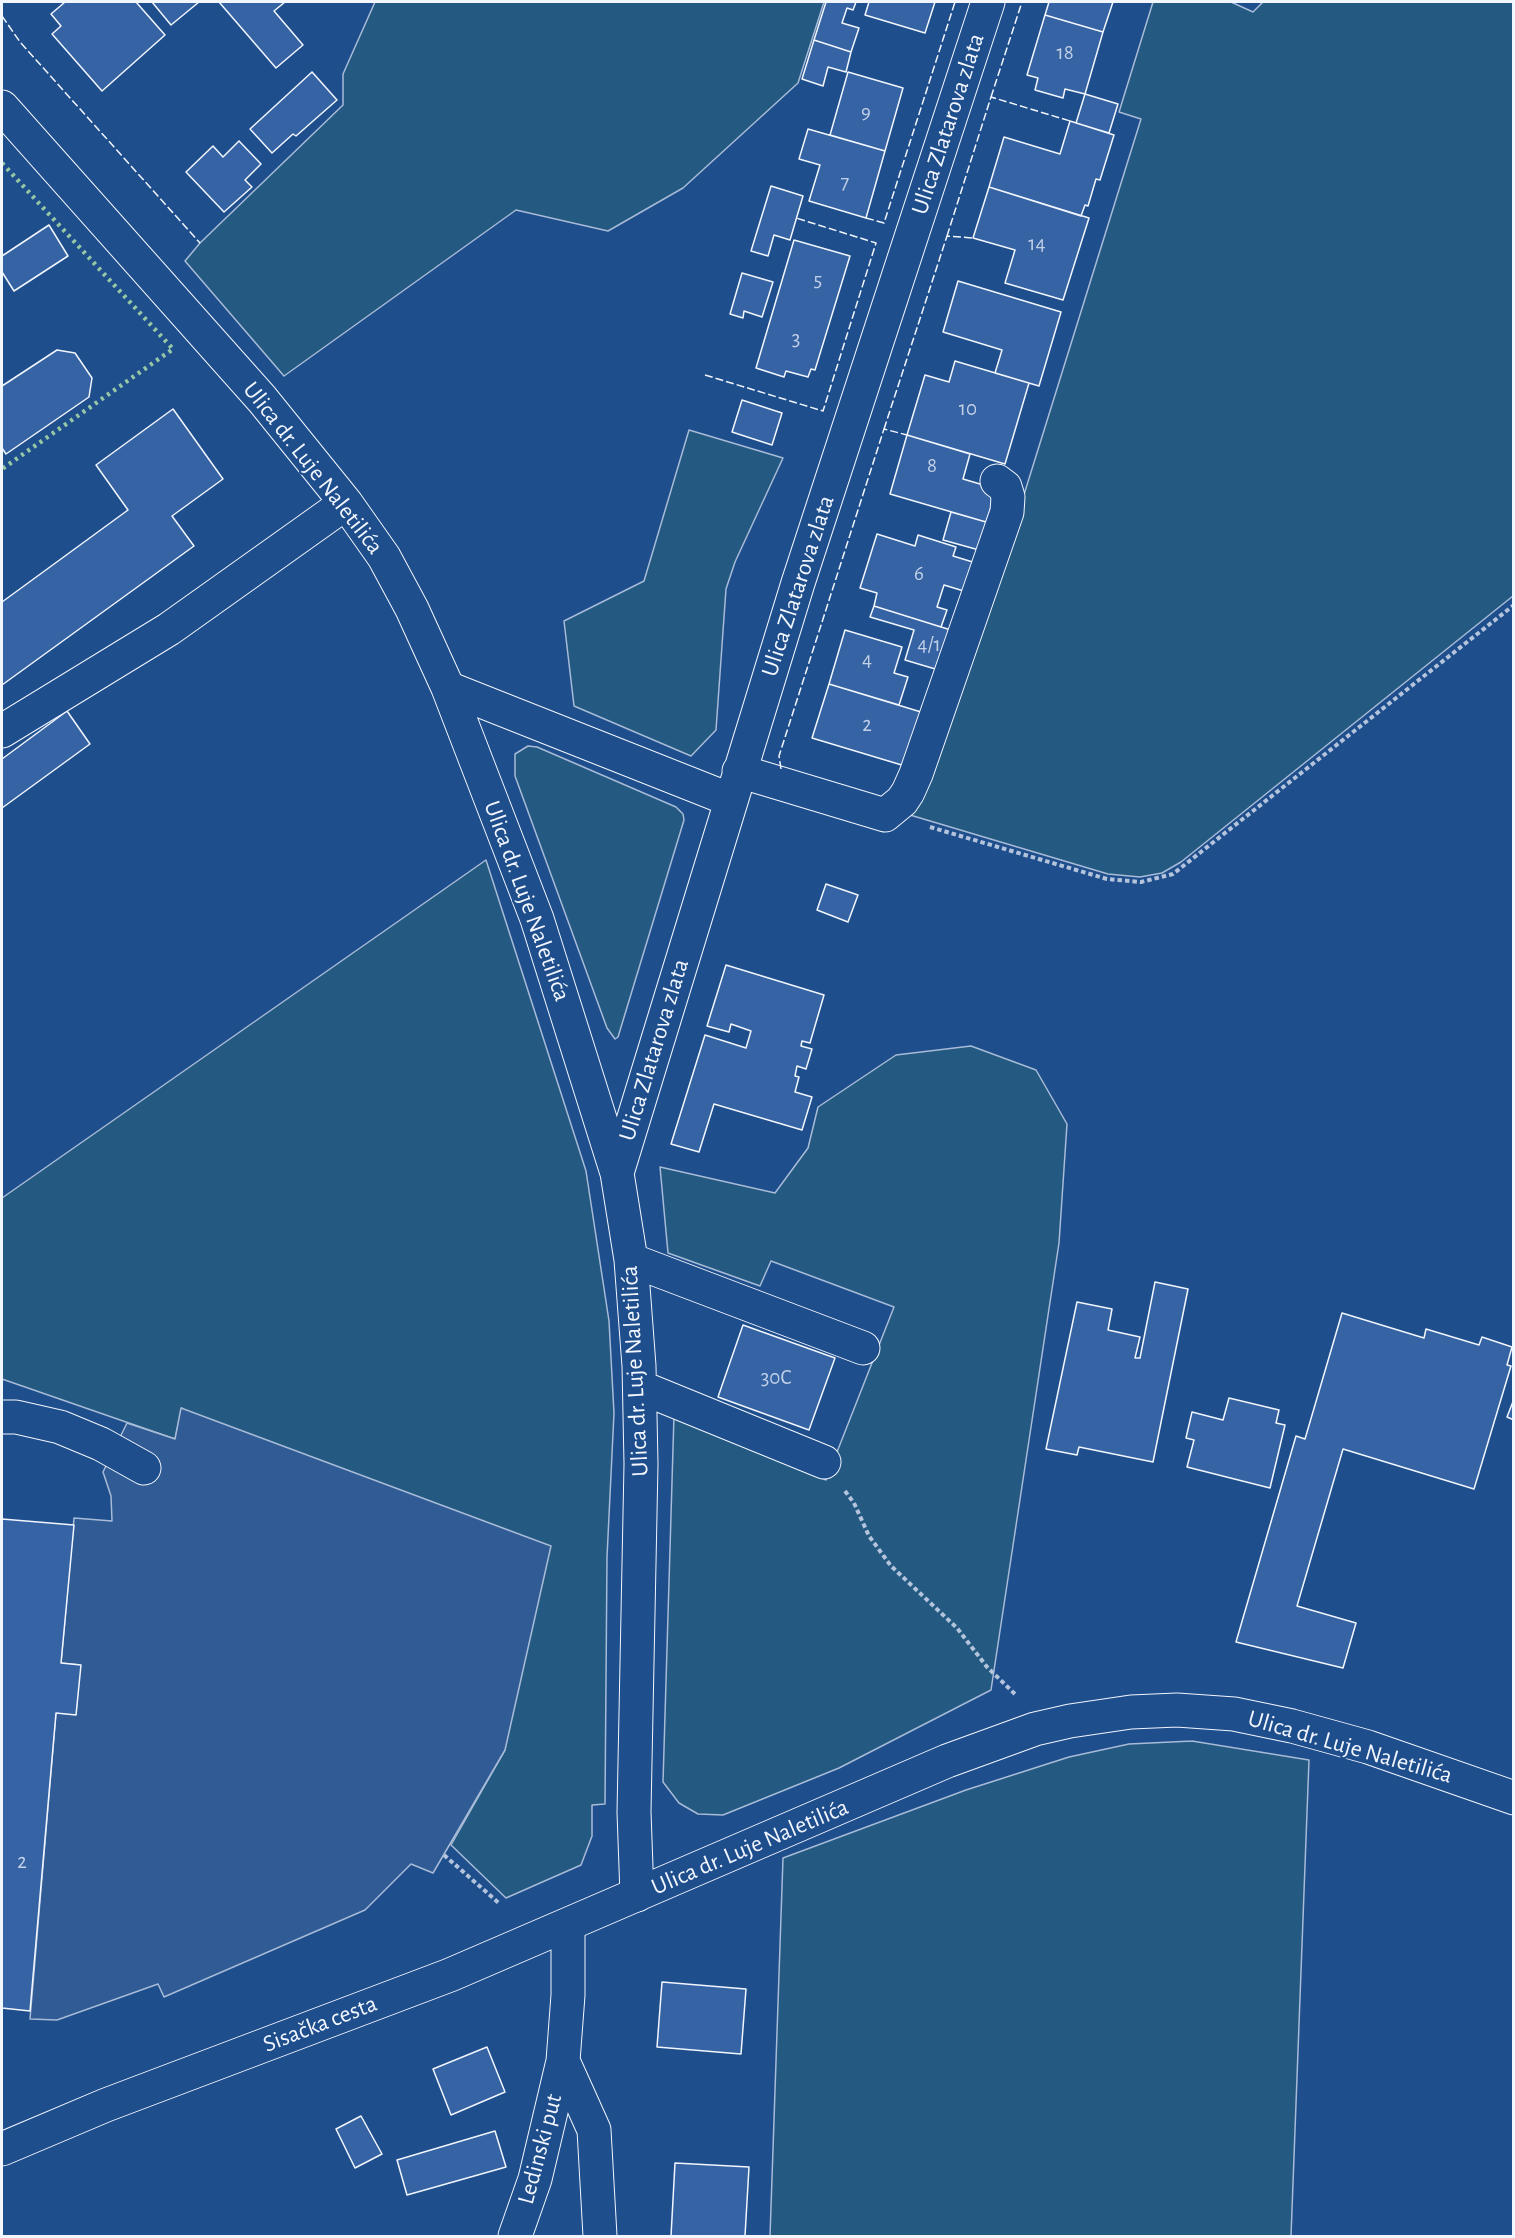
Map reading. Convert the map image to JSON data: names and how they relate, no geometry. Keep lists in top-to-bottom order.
{
  "streets": {
    "street": [
      "Ulica Zlatarova zlata",
      "Ulica dr. Luje Naletilića",
      "Sisačka cesta",
      "Ledinski put"
    ]
  },
  "crossings": [
    ["Ulica Zlatarova zlata", "Ulica dr. Luje Naletilića"],
    ["Ulica dr. Luje Naletilića", "Sisačka cesta"],
    ["Sisačka cesta", "Ledinski put"]
  ],
  "house_numbers": [
    "18",
    "9",
    "7",
    "14",
    "5",
    "3",
    "10",
    "8",
    "6",
    "4/1",
    "4",
    "2",
    "30C",
    "2"
  ]
}
